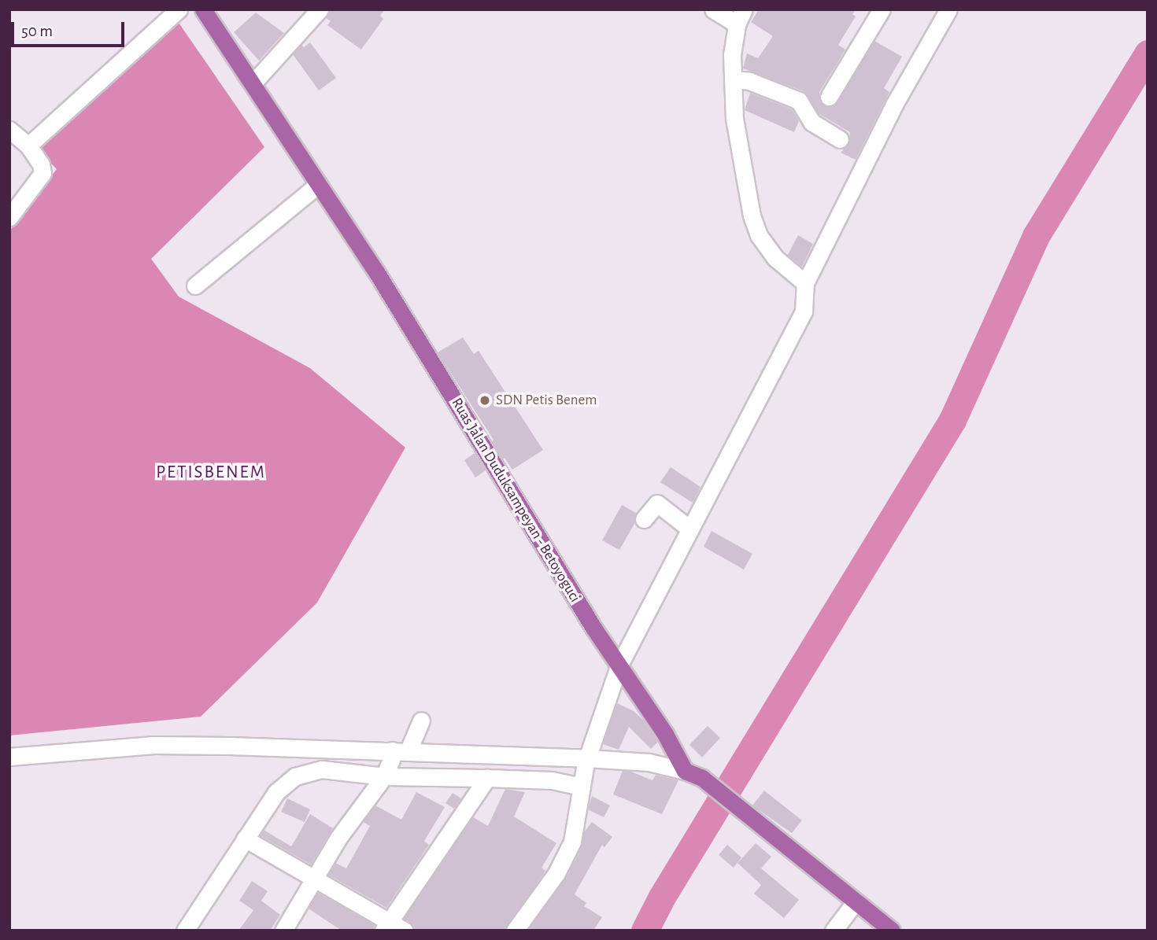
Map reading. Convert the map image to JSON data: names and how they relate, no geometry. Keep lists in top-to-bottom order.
{
  "streets": {
    "main road": ["Ruas Jalan Duduksampeyan - Betoyoguci"]
  },
  "districts": ["PETISBENEM"],
  "places": ["SDN Petis Benem"],
  "scale_bar": "50 m"
}
